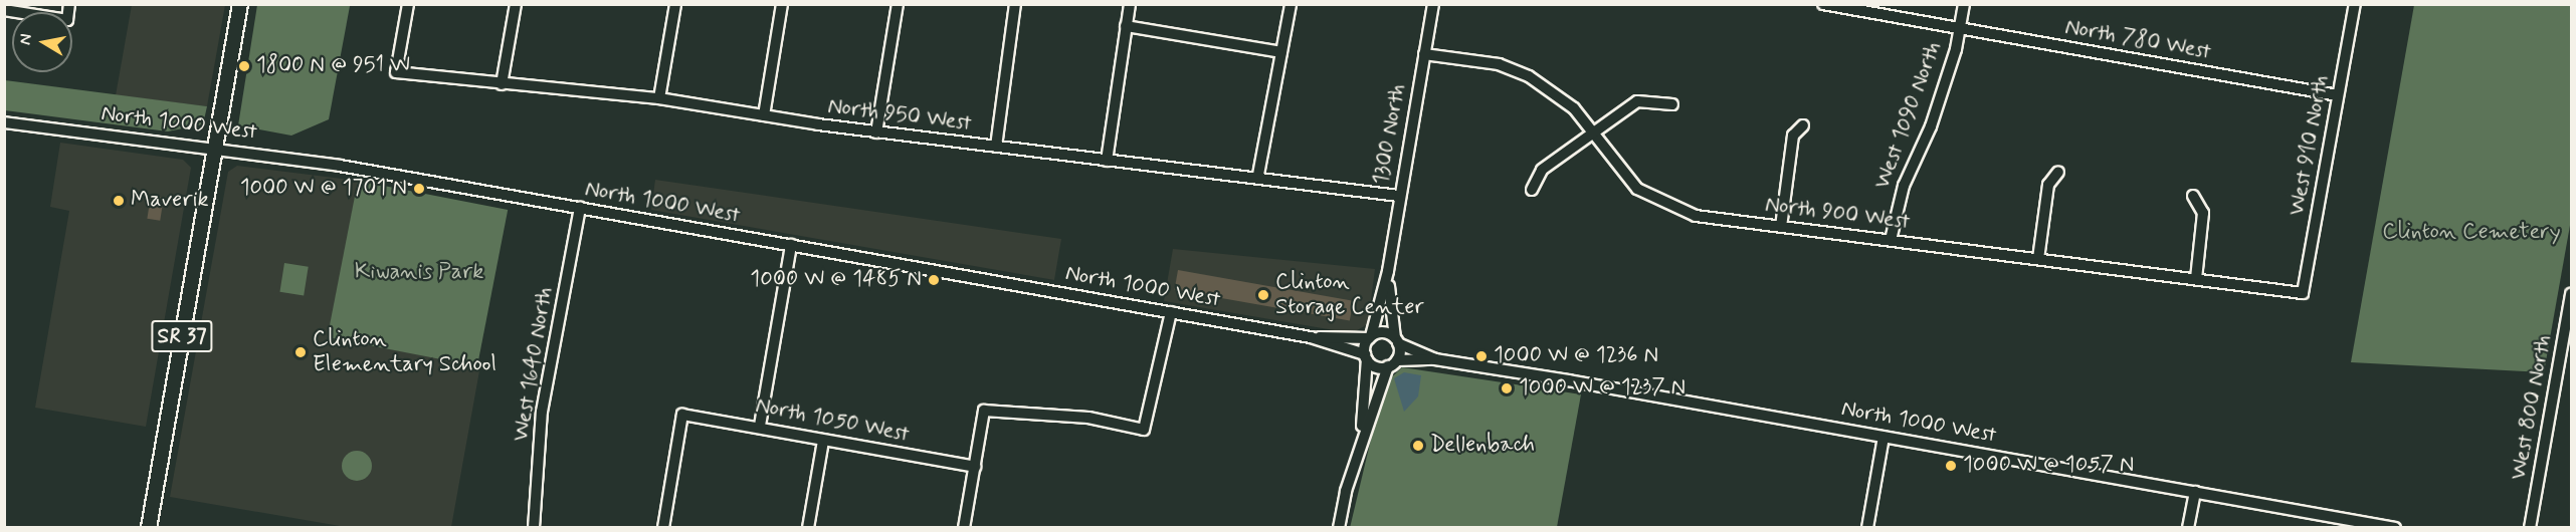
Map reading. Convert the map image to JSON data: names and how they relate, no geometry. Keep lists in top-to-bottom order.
{
  "streets": {
    "main road": ["SR 37"],
    "street": [
      "North 780 West",
      "North 950 West",
      "West 1090 North",
      "North 1000 West",
      "1300 North",
      "West 910 North",
      "North 900 West",
      "West 1640 North",
      "West 800 North",
      "North 1050 West"
    ]
  },
  "crossings": [
    ["North 780 West", "West 1090 North"],
    ["North 780 West", "West 910 North"],
    ["North 950 West", "1300 North"],
    ["West 1090 North", "North 900 West"],
    ["North 1000 West", "1300 North"],
    ["North 1000 West", "SR 37"],
    ["North 1000 West", "West 1640 North"],
    ["1300 North", "North 900 West"],
    ["West 910 North", "North 900 West"]
  ],
  "parks": ["Clinton Cemetery", "Kiwanis Park"],
  "places": [
    "1800 N @ 951 W",
    "1000 W @ 1701 N",
    "Maverik",
    "1000 W @ 1485 N",
    "Clinton Storage Center",
    "Clinton Elementary School",
    "1000 W @ 1236 N",
    "1000 W @ 1237 N",
    "Dellenbach",
    "1000 W @ 1057 N"
  ],
  "north": "left"
}
